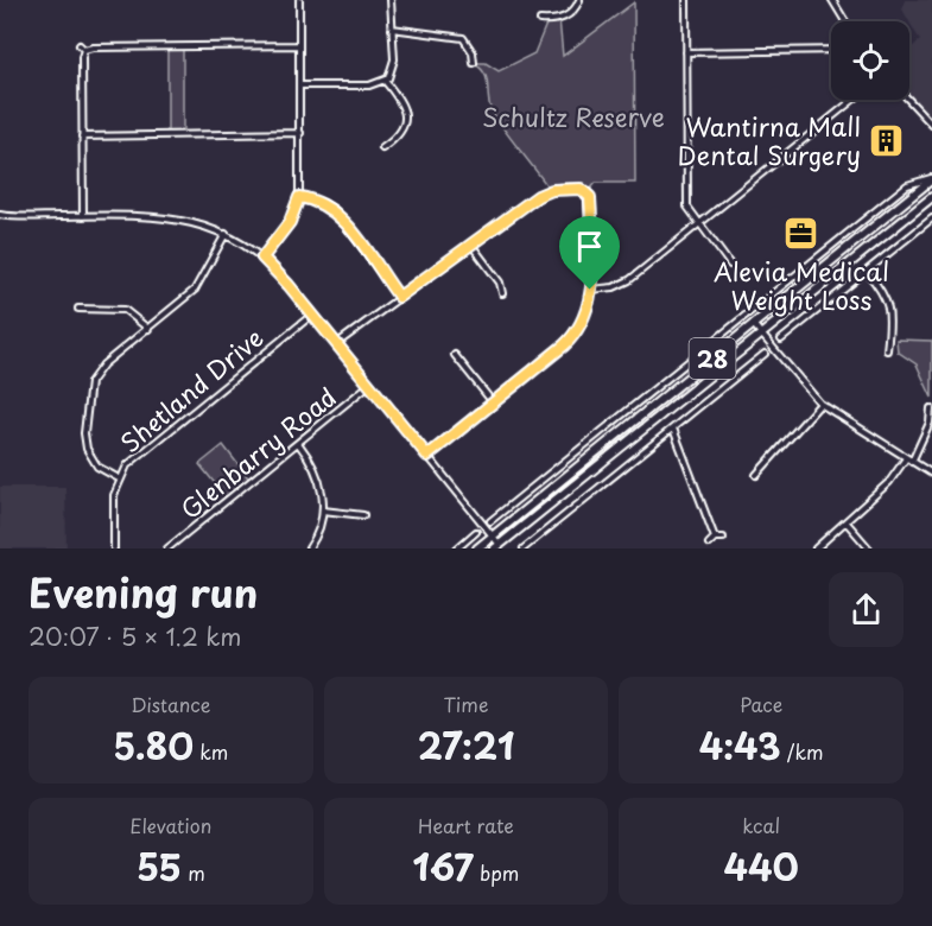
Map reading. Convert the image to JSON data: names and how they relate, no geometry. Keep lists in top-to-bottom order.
{
  "streets": {
    "main road": ["28"],
    "street": ["Shetland Drive", "Glenbarry Road"]
  },
  "parks": ["Schultz Reserve"],
  "places": {
    "building": ["Wantirna Mall Dental Surgery"],
    "office": ["Alevia Medical Weight Loss"]
  },
  "page": {
    "heading": ["Evening run", "20:07 · 5 × 1.2 km"],
    "stats": [
      ["Distance", "5.80 km"],
      ["Time", "27:21"],
      ["Pace", "4:43 /km"],
      ["Elevation", "55 m"],
      ["Heart rate", "167 bpm"],
      ["kcal", "440"]
    ]
  }
}
